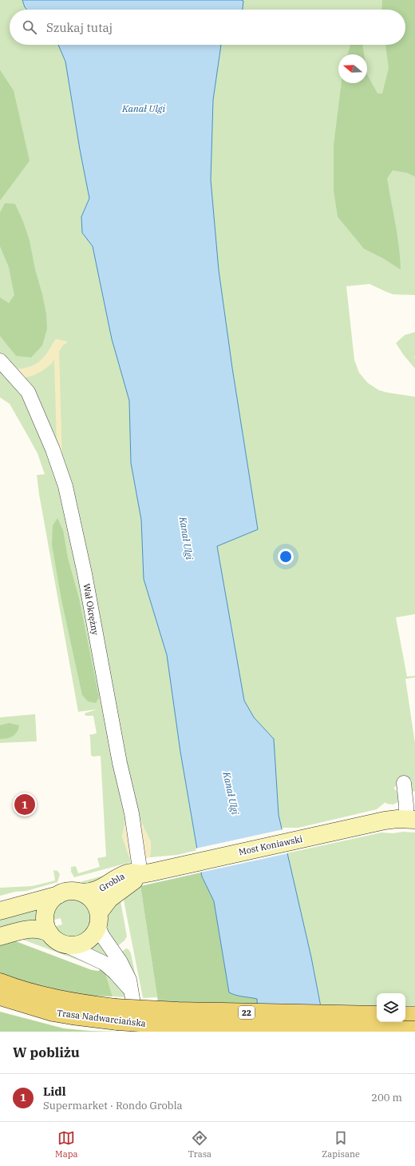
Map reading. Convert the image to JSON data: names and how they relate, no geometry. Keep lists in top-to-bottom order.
{
  "streets": {
    "main road": [
      "Most Koniawski",
      "Grobla",
      "22",
      "Trasa Nadwarciańska"
    ],
    "street": ["Wał Okrężny"]
  },
  "crossings": [
    ["Wał Okrężny", "Most Koniawski"],
    ["Wał Okrężny", "Grobla"],
    ["Most Koniawski", "Grobla"]
  ],
  "water": ["Kanał Ulgi"],
  "north": "left",
  "page": {
    "search": "Szukaj tutaj",
    "pins": "1",
    "heading": "W pobliżu",
    "list": [
      {
        "mark": "1",
        "name": "Lidl",
        "note": "Supermarket · Rondo Grobla",
        "value": "200 m"
      }
    ],
    "nav": ["Mapa", "Trasa", "Zapisane"]
  }
}
